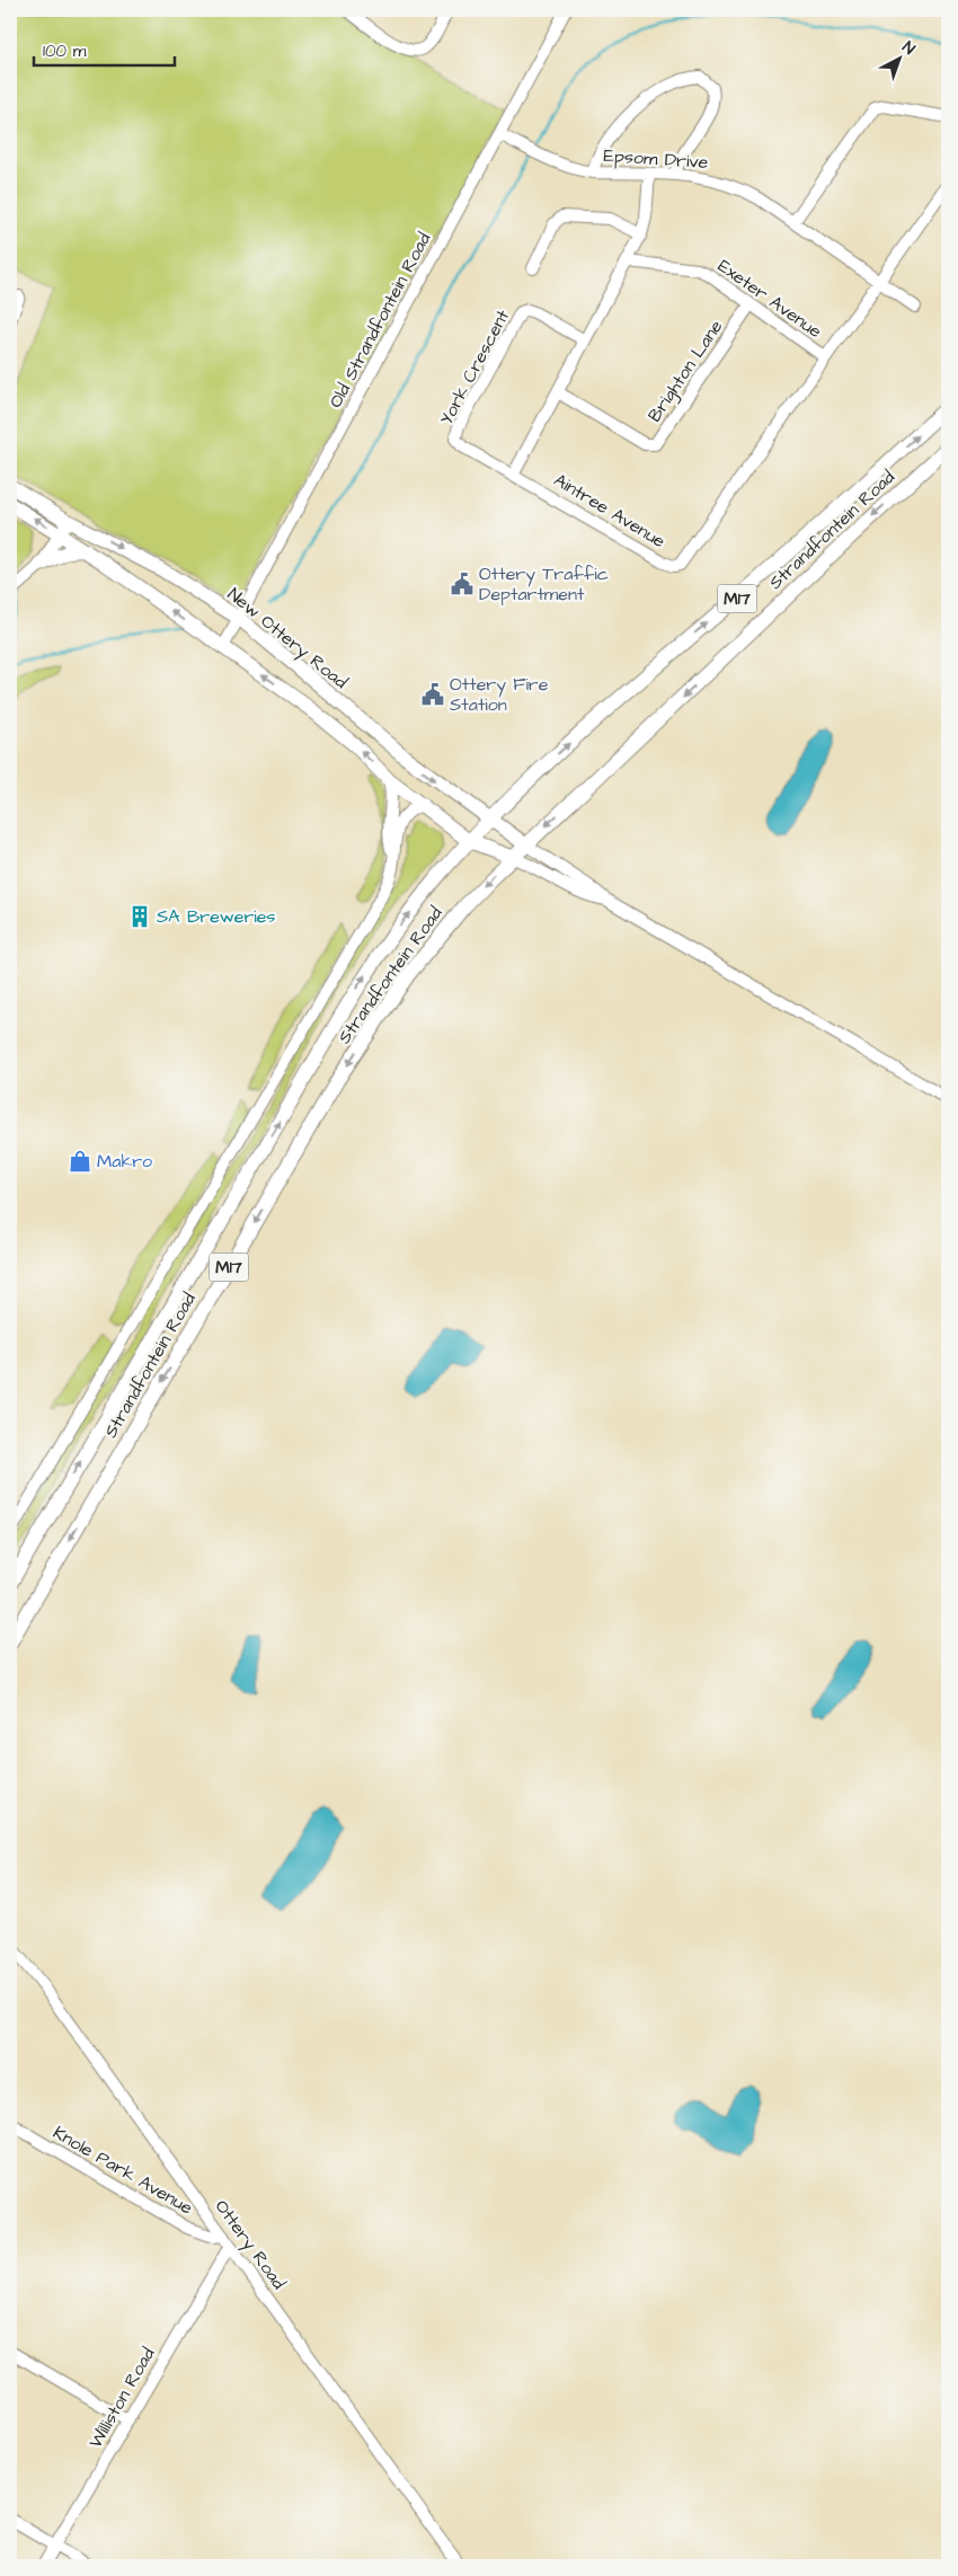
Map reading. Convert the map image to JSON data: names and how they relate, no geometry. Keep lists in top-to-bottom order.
{
  "streets": {
    "main road": ["Strandfontein Road", "M17", "New Ottery Road"],
    "street": [
      "Epsom Drive",
      "Exeter Avenue",
      "Old Strandfontein Road",
      "York Crescent",
      "Brighton Lane",
      "Aintree Avenue",
      "Knole Park Avenue",
      "Ottery Road",
      "Williston Road"
    ]
  },
  "crossings": [
    ["Epsom Drive", "Old Strandfontein Road"],
    ["Epsom Drive", "Aintree Avenue"],
    ["Exeter Avenue", "Brighton Lane"],
    ["Exeter Avenue", "Aintree Avenue"],
    ["Old Strandfontein Road", "New Ottery Road"],
    ["York Crescent", "Aintree Avenue"],
    ["Strandfontein Road", "New Ottery Road"],
    ["Knole Park Avenue", "Ottery Road"],
    ["Knole Park Avenue", "Williston Road"],
    ["Ottery Road", "Williston Road"]
  ],
  "places": {
    "public building": ["Ottery Traffic Deptartment", "Ottery Fire Station"],
    "building": ["SA Breweries"],
    "shop": ["Makro"]
  },
  "scale_bar": "100 m",
  "north": "top right"
}
